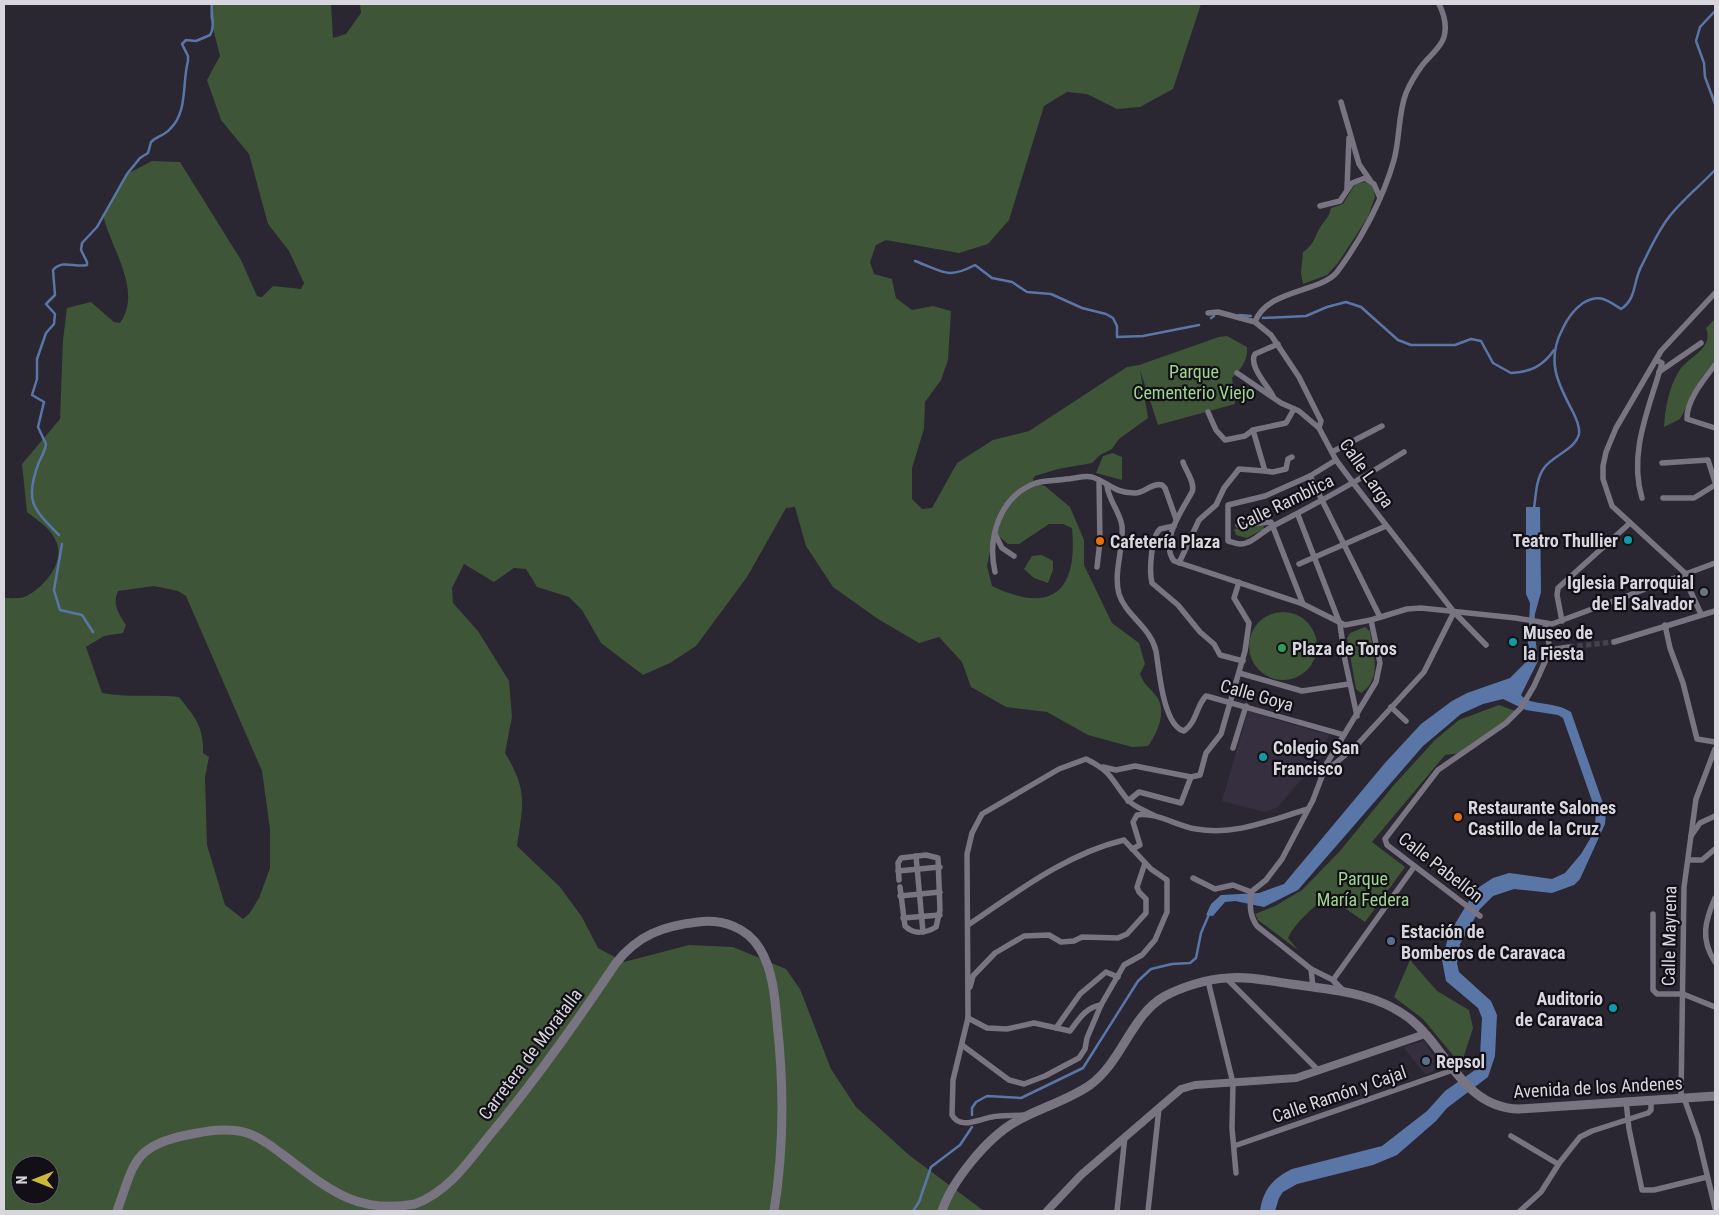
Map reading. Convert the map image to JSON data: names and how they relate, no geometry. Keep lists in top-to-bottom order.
{
  "streets": {
    "main road": ["Carretera de Moratalla", "Avenida de los Andenes"],
    "street": [
      "Calle Larga",
      "Calle Ramblica",
      "Calle Goya",
      "Calle Pabellón",
      "Calle Mayrena",
      "Calle Ramón y Cajal"
    ]
  },
  "crossings": [
    ["Calle Larga", "Calle Ramblica"],
    ["Calle Mayrena", "Avenida de los Andenes"],
    ["Avenida de los Andenes", "Calle Ramón y Cajal"]
  ],
  "parks": ["Parque Cementerio Viejo", "Parque María Federa"],
  "places": [
    "Teatro Thullier",
    "Cafetería Plaza",
    "Iglesia Parroquial de El Salvador",
    "Museo de la Fiesta",
    "Plaza de Toros",
    "Colegio San Francisco",
    "Restaurante Salones Castillo de la Cruz",
    "Estación de Bomberos de Caravaca",
    "Auditorio de Caravaca",
    "Repsol"
  ],
  "north": "left"
}
